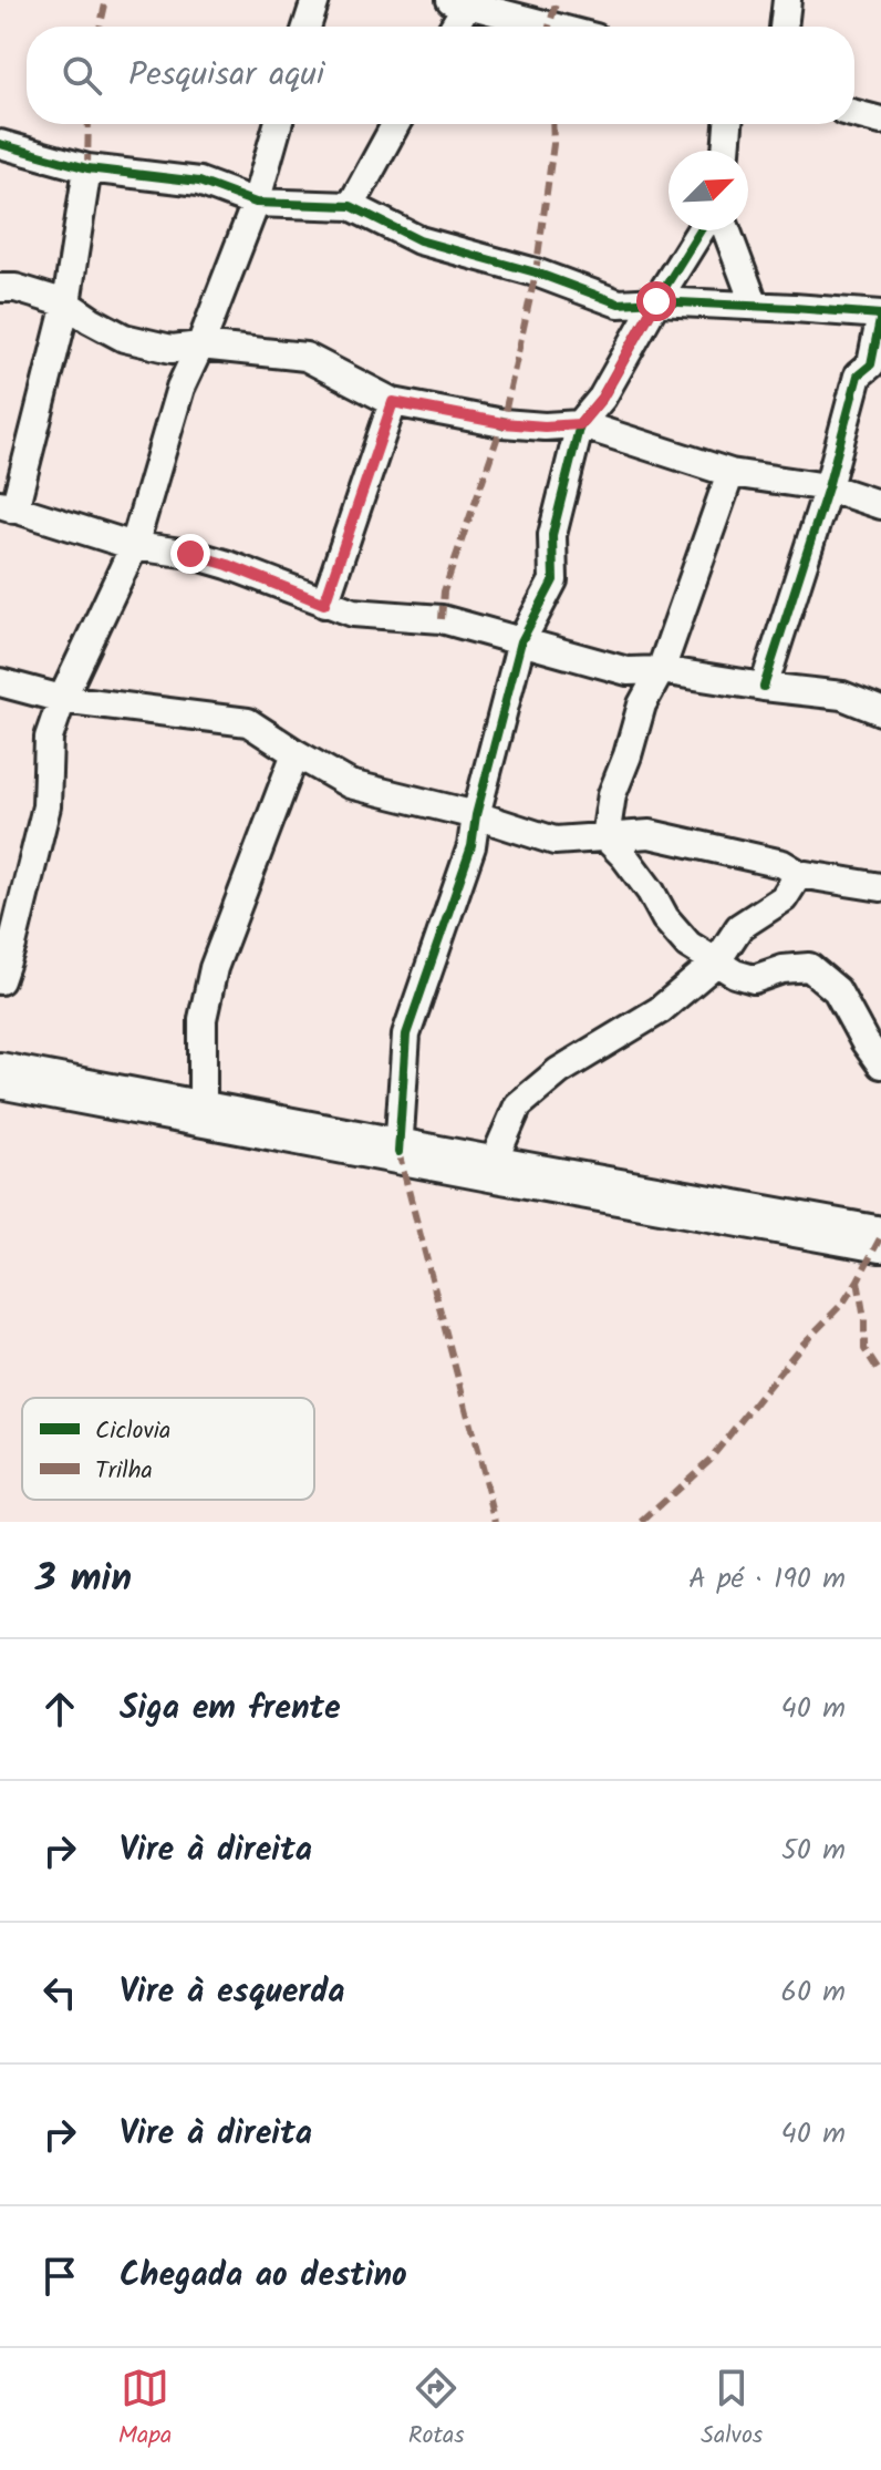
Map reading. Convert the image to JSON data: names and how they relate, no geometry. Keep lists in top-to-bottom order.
{
  "legend": ["Ciclovia", "Trilha"],
  "north": "top right",
  "page": {
    "search": "Pesquisar aqui",
    "heading": ["3 min", "A pé · 190 m"],
    "list": [
      ["Siga em frente", "40 m"],
      ["Vire à direita", "50 m"],
      ["Vire à esquerda", "60 m"],
      ["Vire à direita", "40 m"],
      "Chegada ao destino"
    ],
    "nav": ["Mapa", "Rotas", "Salvos"]
  }
}
